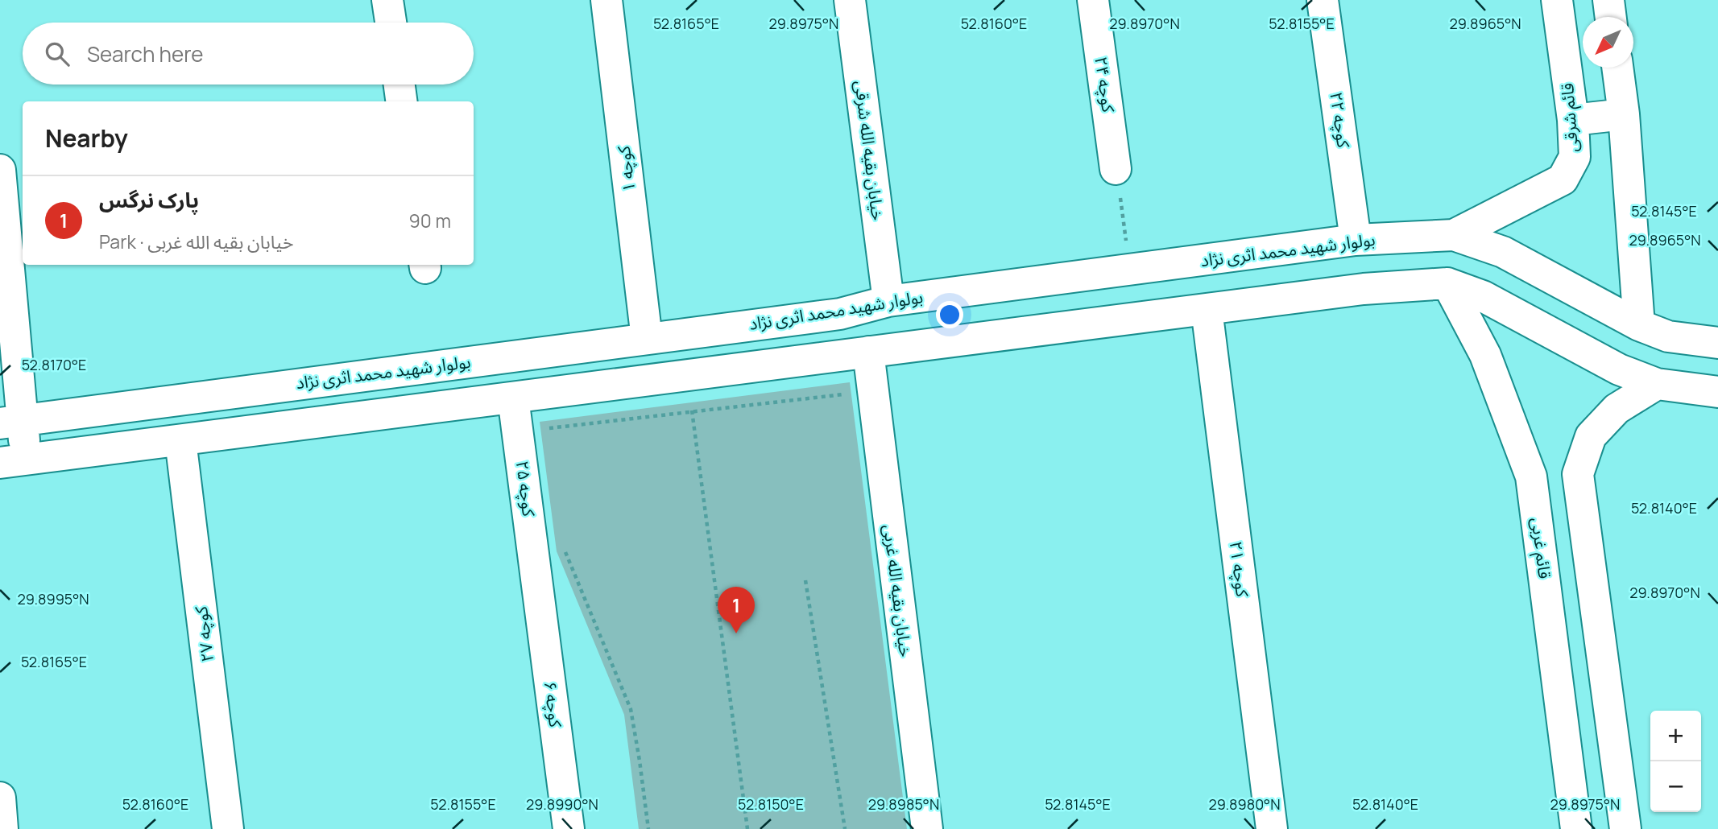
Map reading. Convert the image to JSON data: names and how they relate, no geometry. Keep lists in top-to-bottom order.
{
  "streets": {
    "street": [
      "کوچه ۲۴",
      "قائم شرقی",
      "کوچه ۲۲",
      "خیابان بقیه الله شرقی",
      "کوچه ۱",
      "بولوار شهید محمد اثری نژاد",
      "کوچه ۲۵",
      "قائم غربی",
      "کوچه ۲۱",
      "خیابان بقیه الله غربی",
      "کوچه ۲۷",
      "کوچه ۶"
    ]
  },
  "crossings": [
    ["قائم شرقی", "بولوار شهید محمد اثری نژاد"],
    ["کوچه ۲۲", "بولوار شهید محمد اثری نژاد"],
    ["خیابان بقیه الله شرقی", "بولوار شهید محمد اثری نژاد"],
    ["کوچه ۱", "بولوار شهید محمد اثری نژاد"],
    ["کوچه ۲۵", "کوچه ۶"]
  ],
  "north": "bottom left",
  "page": {
    "search": "Search here",
    "heading": "Nearby",
    "list": [
      {
        "mark": "1",
        "name": "پارک نرگس",
        "note": "Park · خیابان بقیه الله غربی",
        "value": "90 m"
      }
    ],
    "pins": "1",
    "map_buttons": ["+", "−"]
  },
  "coordinates": [
    "52.8165°E",
    "52.8160°E",
    "52.8155°E",
    "29.8975°N",
    "29.8970°N",
    "29.8965°N",
    "52.8145°E",
    "52.8170°E",
    "52.8140°E",
    "29.8995°N",
    "29.8990°N",
    "29.8985°N",
    "29.8980°N",
    "52.8150°E"
  ]
}
